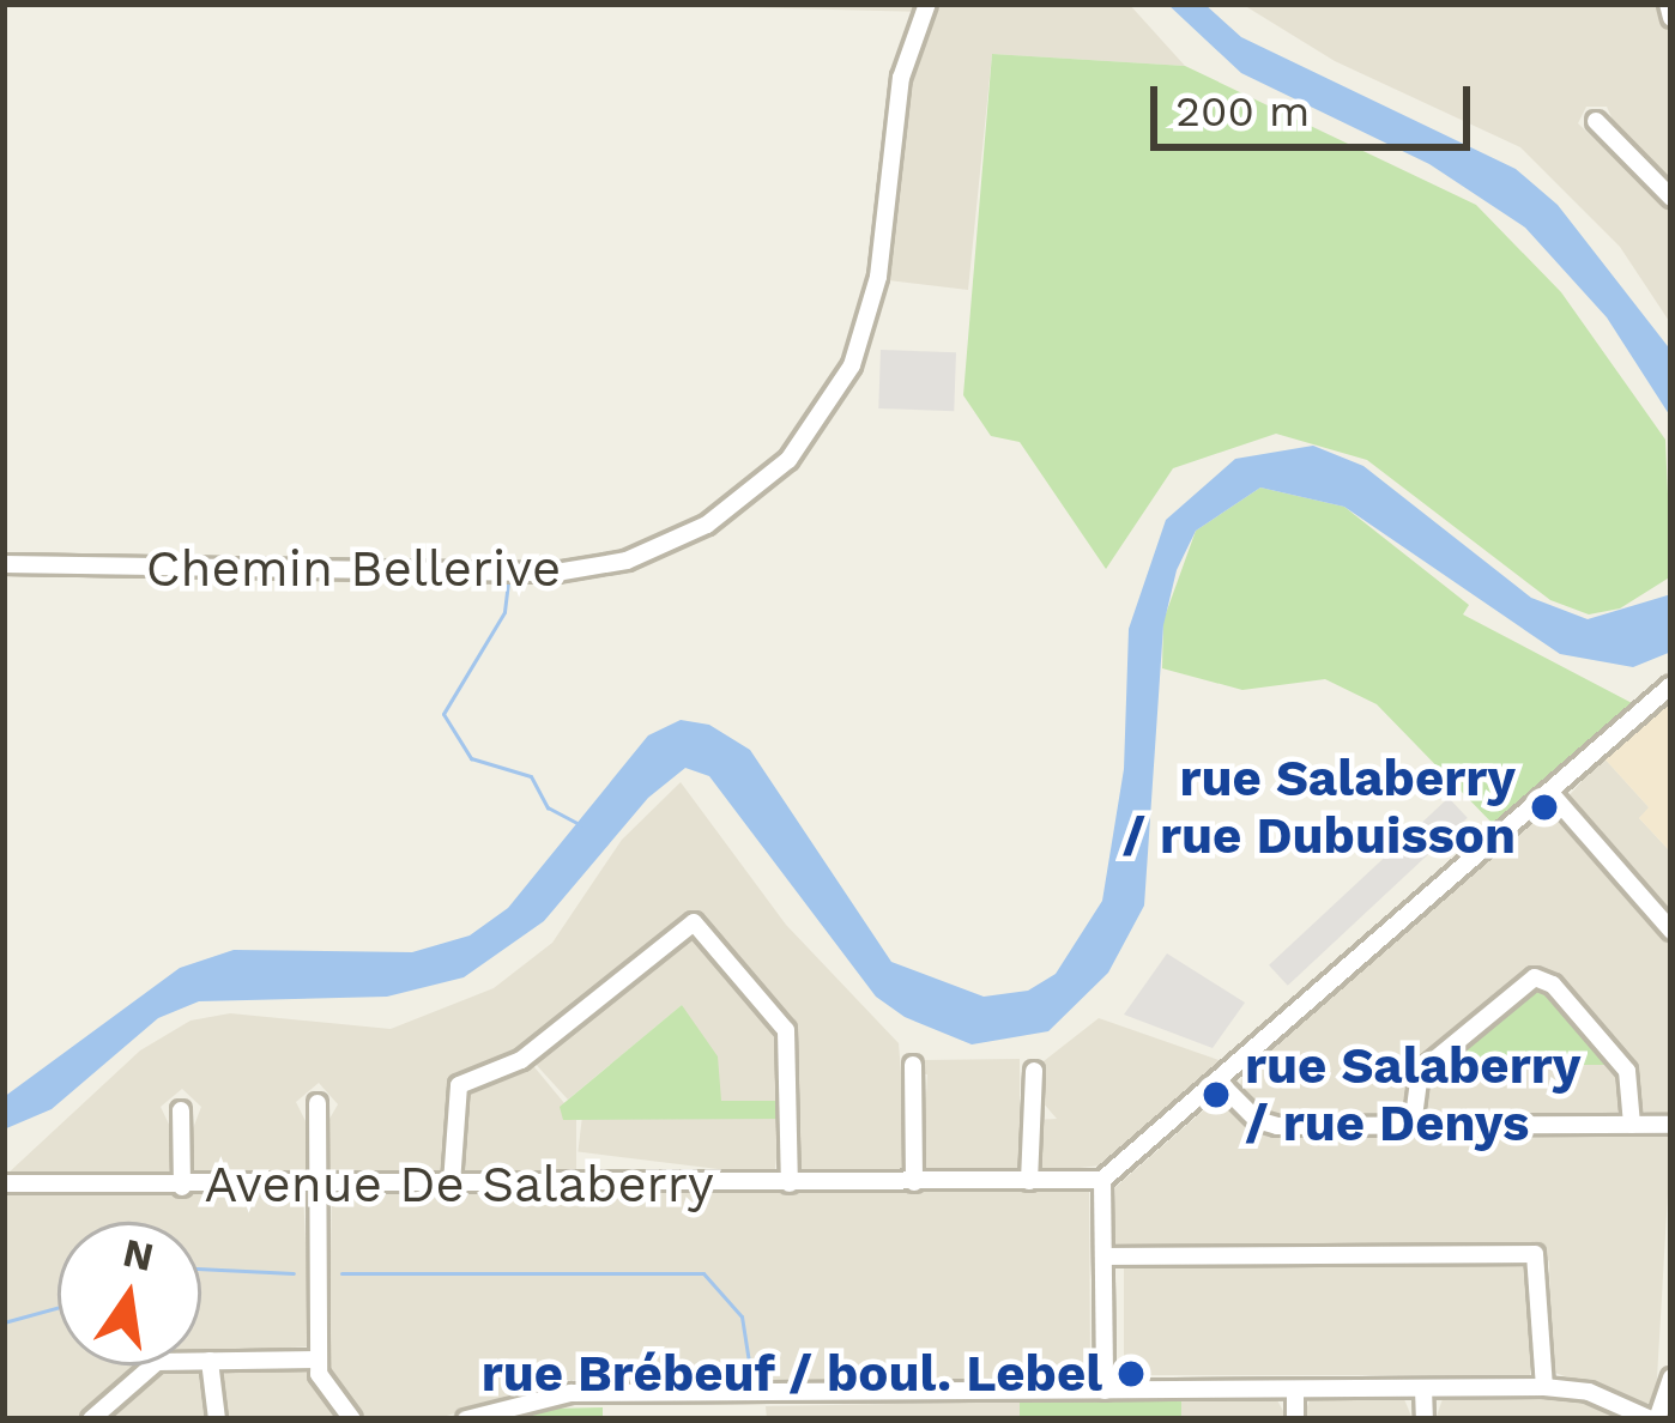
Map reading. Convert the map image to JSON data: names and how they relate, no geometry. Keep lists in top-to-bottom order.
{
  "streets": {
    "street": ["Chemin Bellerive", "Avenue De Salaberry"]
  },
  "places": ["rue Salaberry / rue Dubuisson", "rue Salaberry / rue Denys", "rue Brébeuf / boul. Lebel"],
  "scale_bar": "200 m",
  "north": "top"
}
